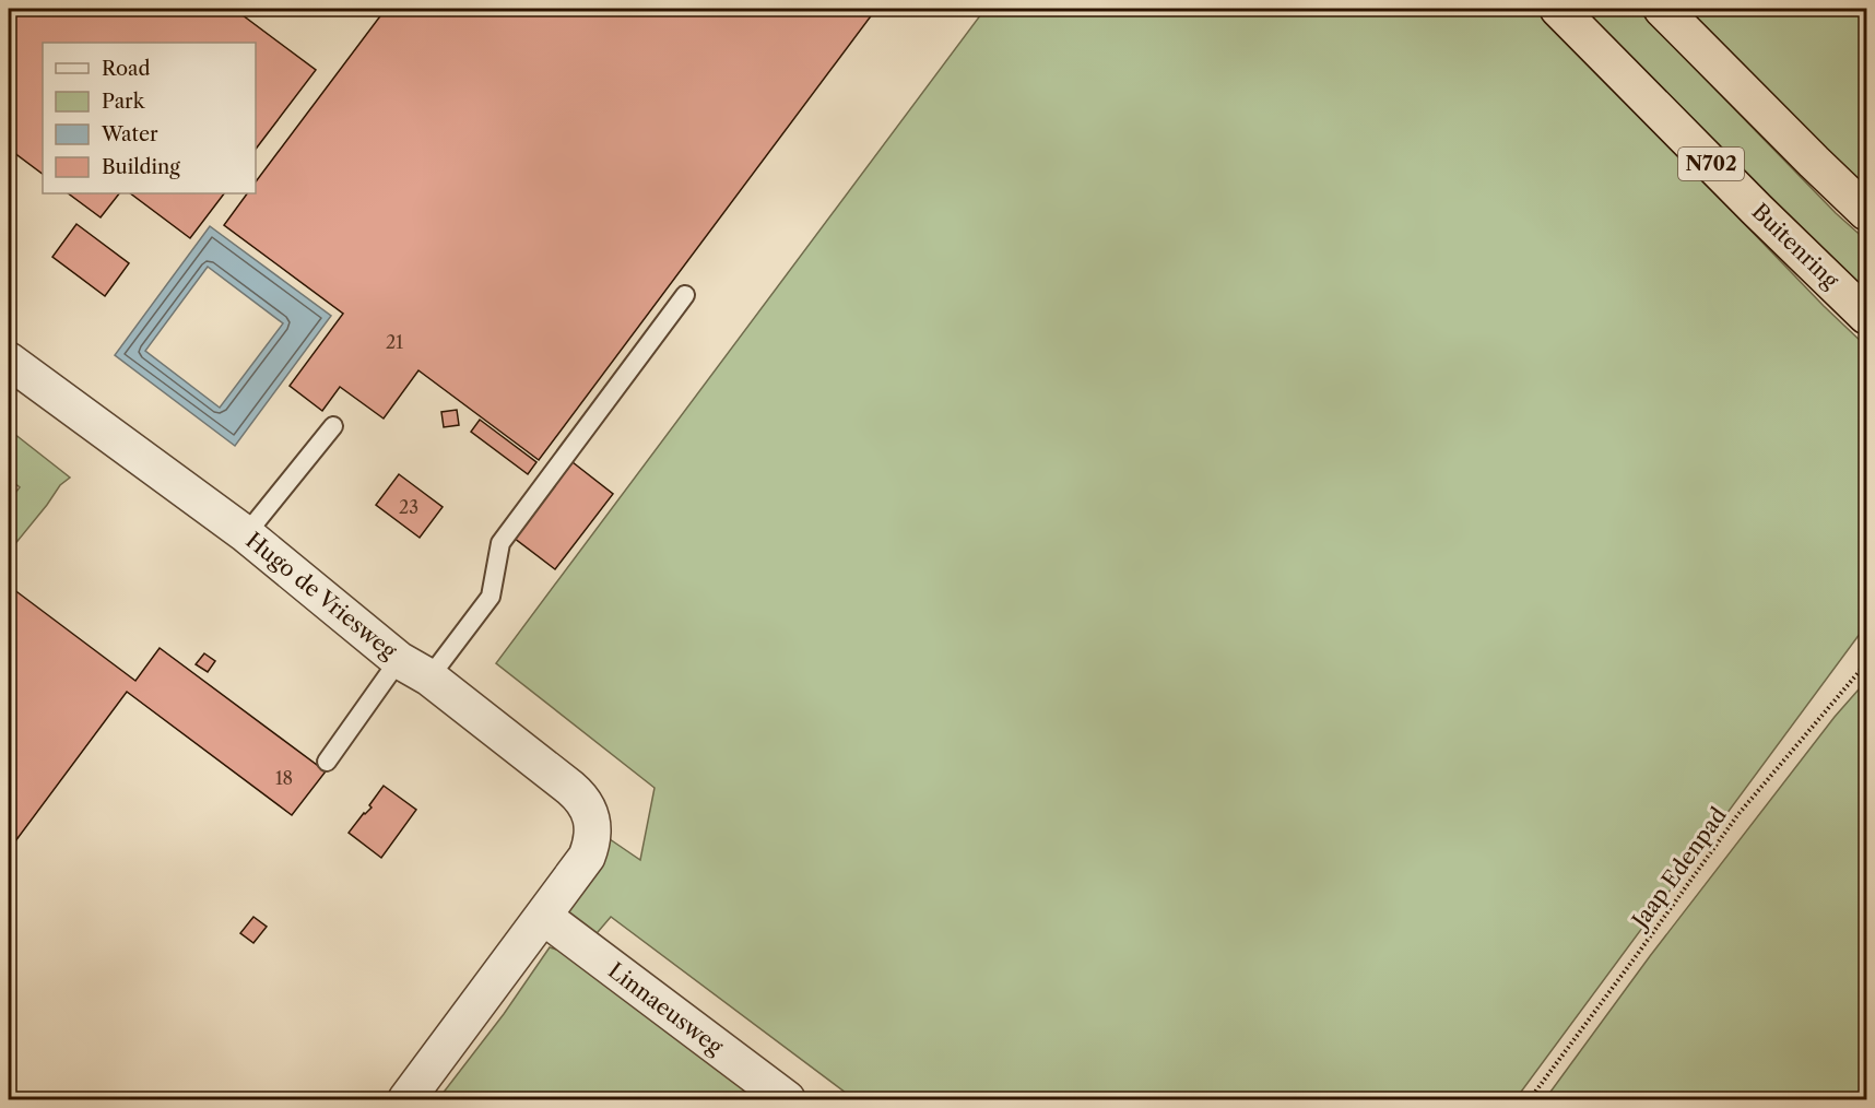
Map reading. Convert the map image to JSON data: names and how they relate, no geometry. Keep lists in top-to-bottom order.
{
  "streets": {
    "highway": ["N702", "Buitenring"],
    "street": ["Hugo de Vriesweg", "Linnaeusweg"],
    "path": ["Jaap Edenpad"]
  },
  "crossings": [
    ["Hugo de Vriesweg", "Linnaeusweg"]
  ],
  "house_numbers": ["21", "23", "18"],
  "legend": [
    "Road",
    "Park",
    "Water",
    "Building"
  ]
}
